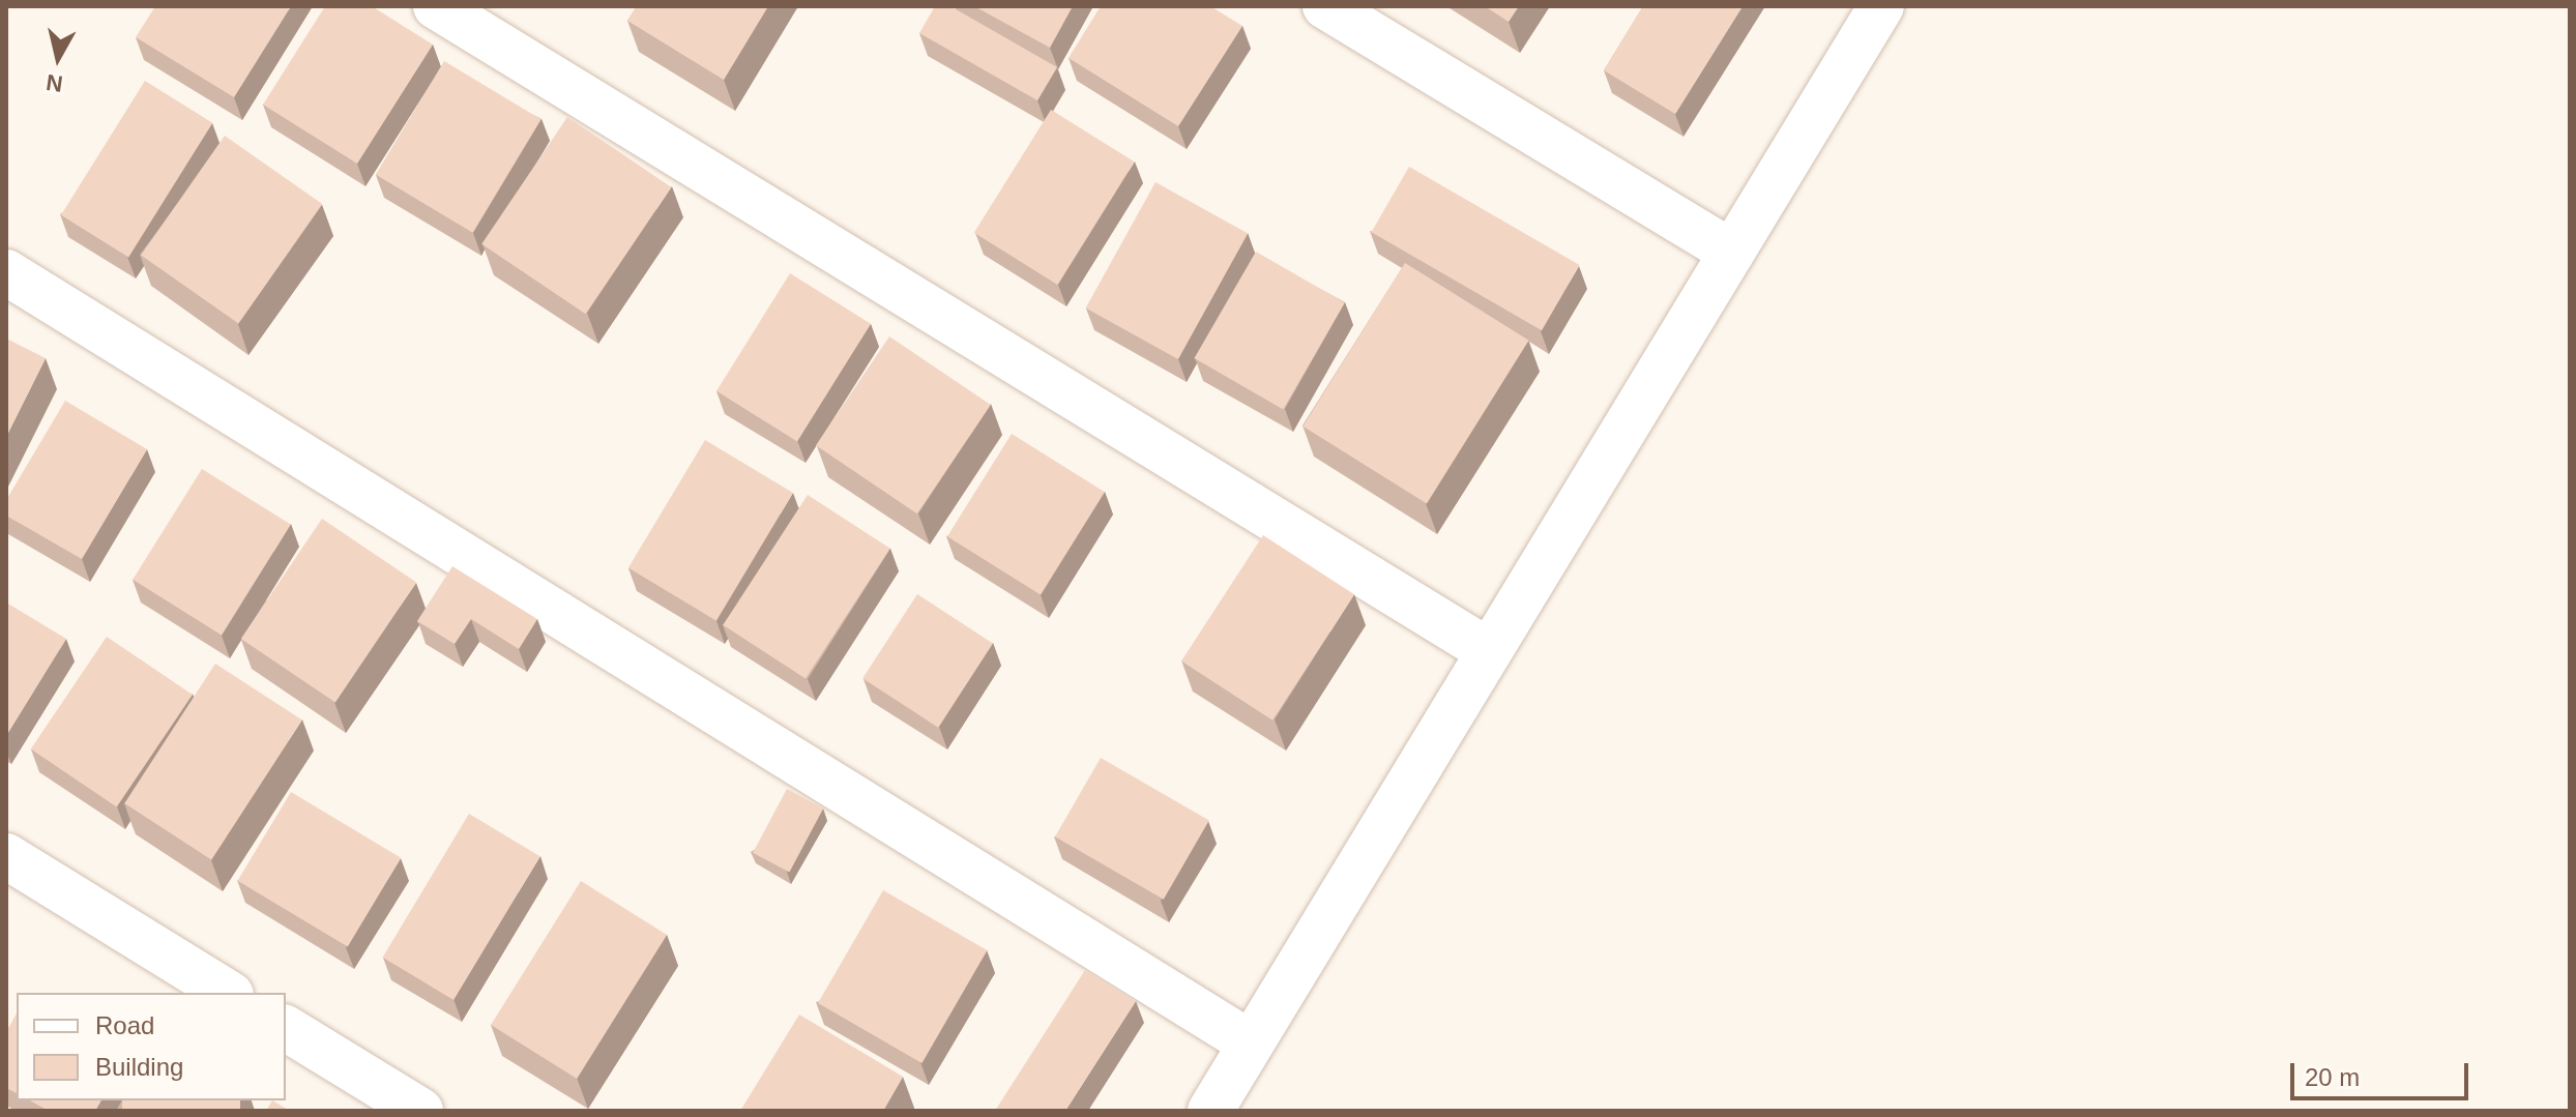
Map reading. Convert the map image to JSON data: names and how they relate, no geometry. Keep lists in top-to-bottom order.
{
  "legend": ["Road", "Building"],
  "scale_bar": "20 m",
  "north": "bottom"
}
